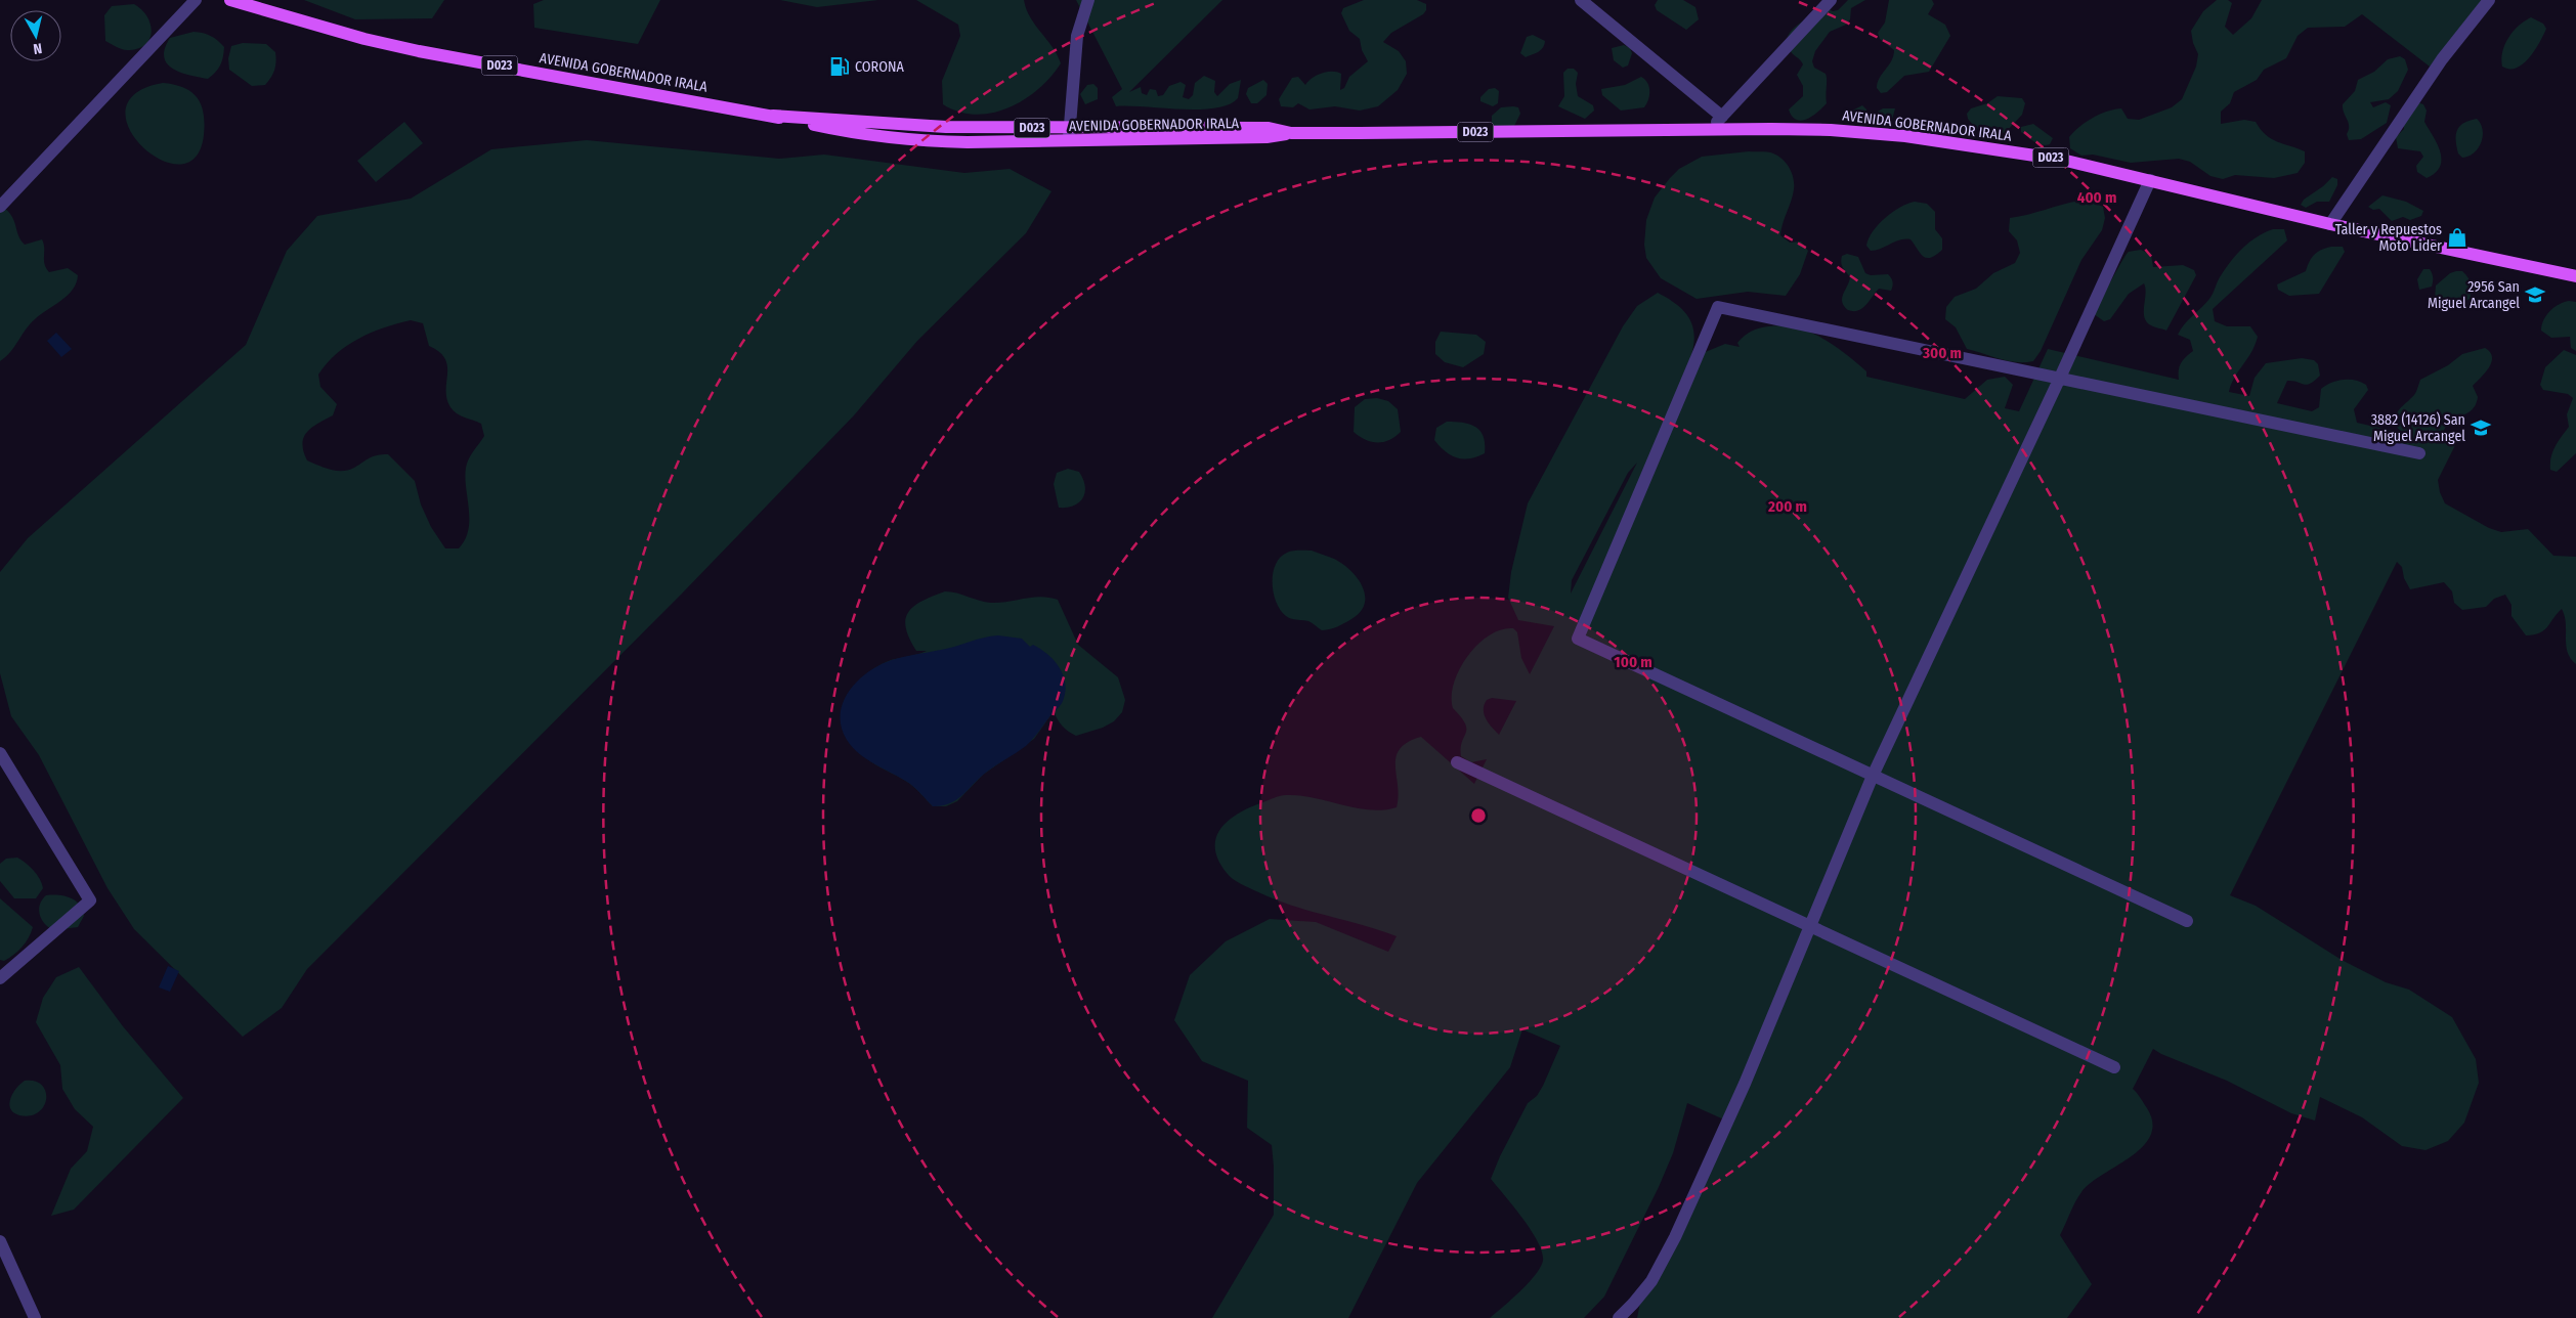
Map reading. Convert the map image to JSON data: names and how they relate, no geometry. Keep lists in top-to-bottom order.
{
  "streets": {
    "main road": ["D023", "AVENIDA GOBERNADOR IRALA"]
  },
  "places": {
    "fuel station": ["CORONA"],
    "shop": ["Taller y Repuestos Moto Lider"],
    "school or university": ["2956 San Miguel Arcangel", "3882 (14126) San Miguel Arcangel"]
  },
  "north": "bottom",
  "rings": [
    "400 m",
    "300 m",
    "200 m",
    "100 m"
  ]
}
